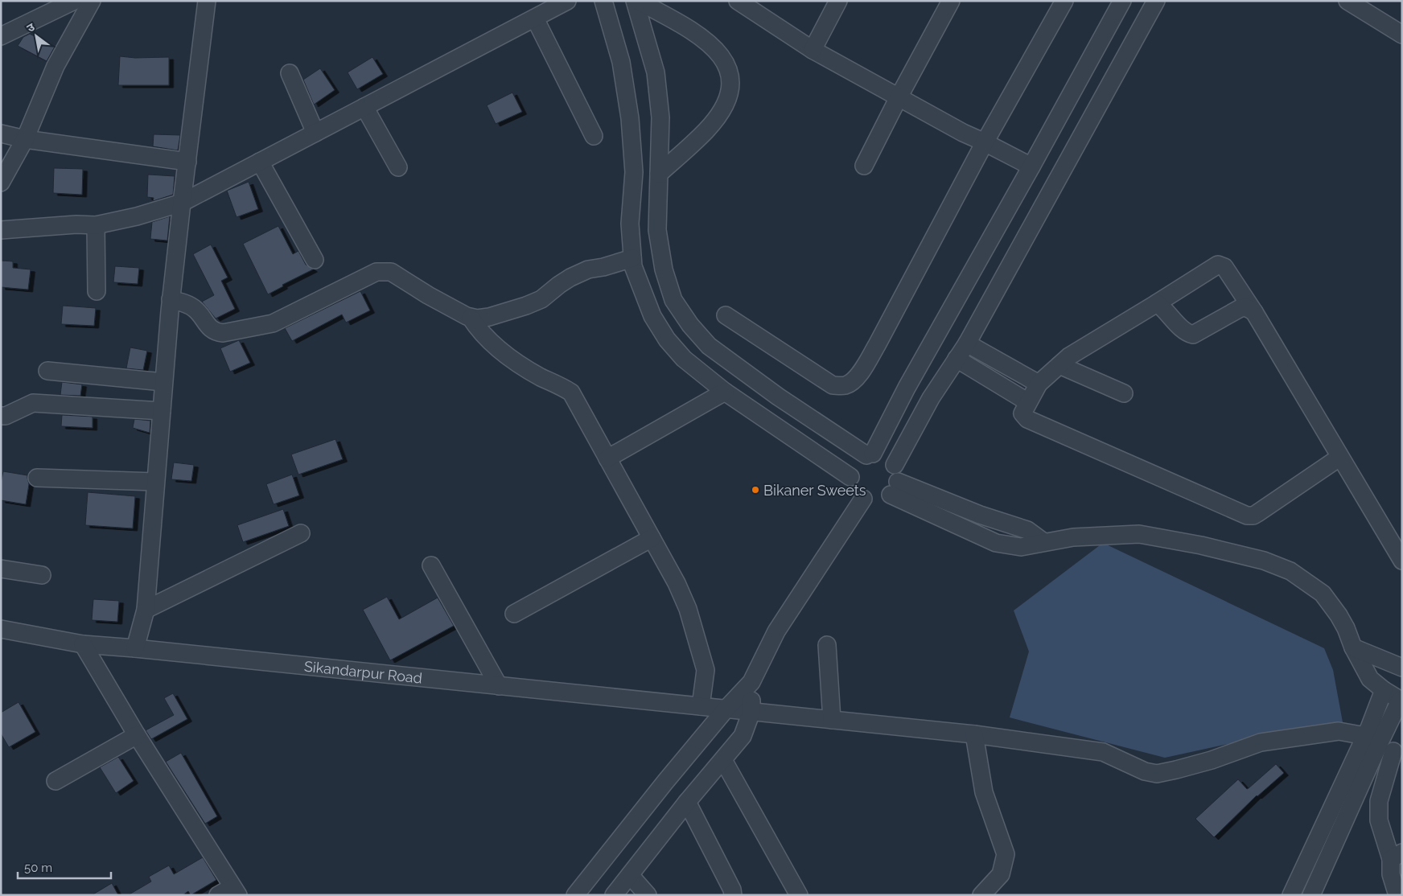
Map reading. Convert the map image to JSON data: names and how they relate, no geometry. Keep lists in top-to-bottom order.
{
  "streets": {
    "street": ["Sikandarpur Road"]
  },
  "places": ["Bikaner Sweets"],
  "scale_bar": "50 m",
  "north": "top left"
}
